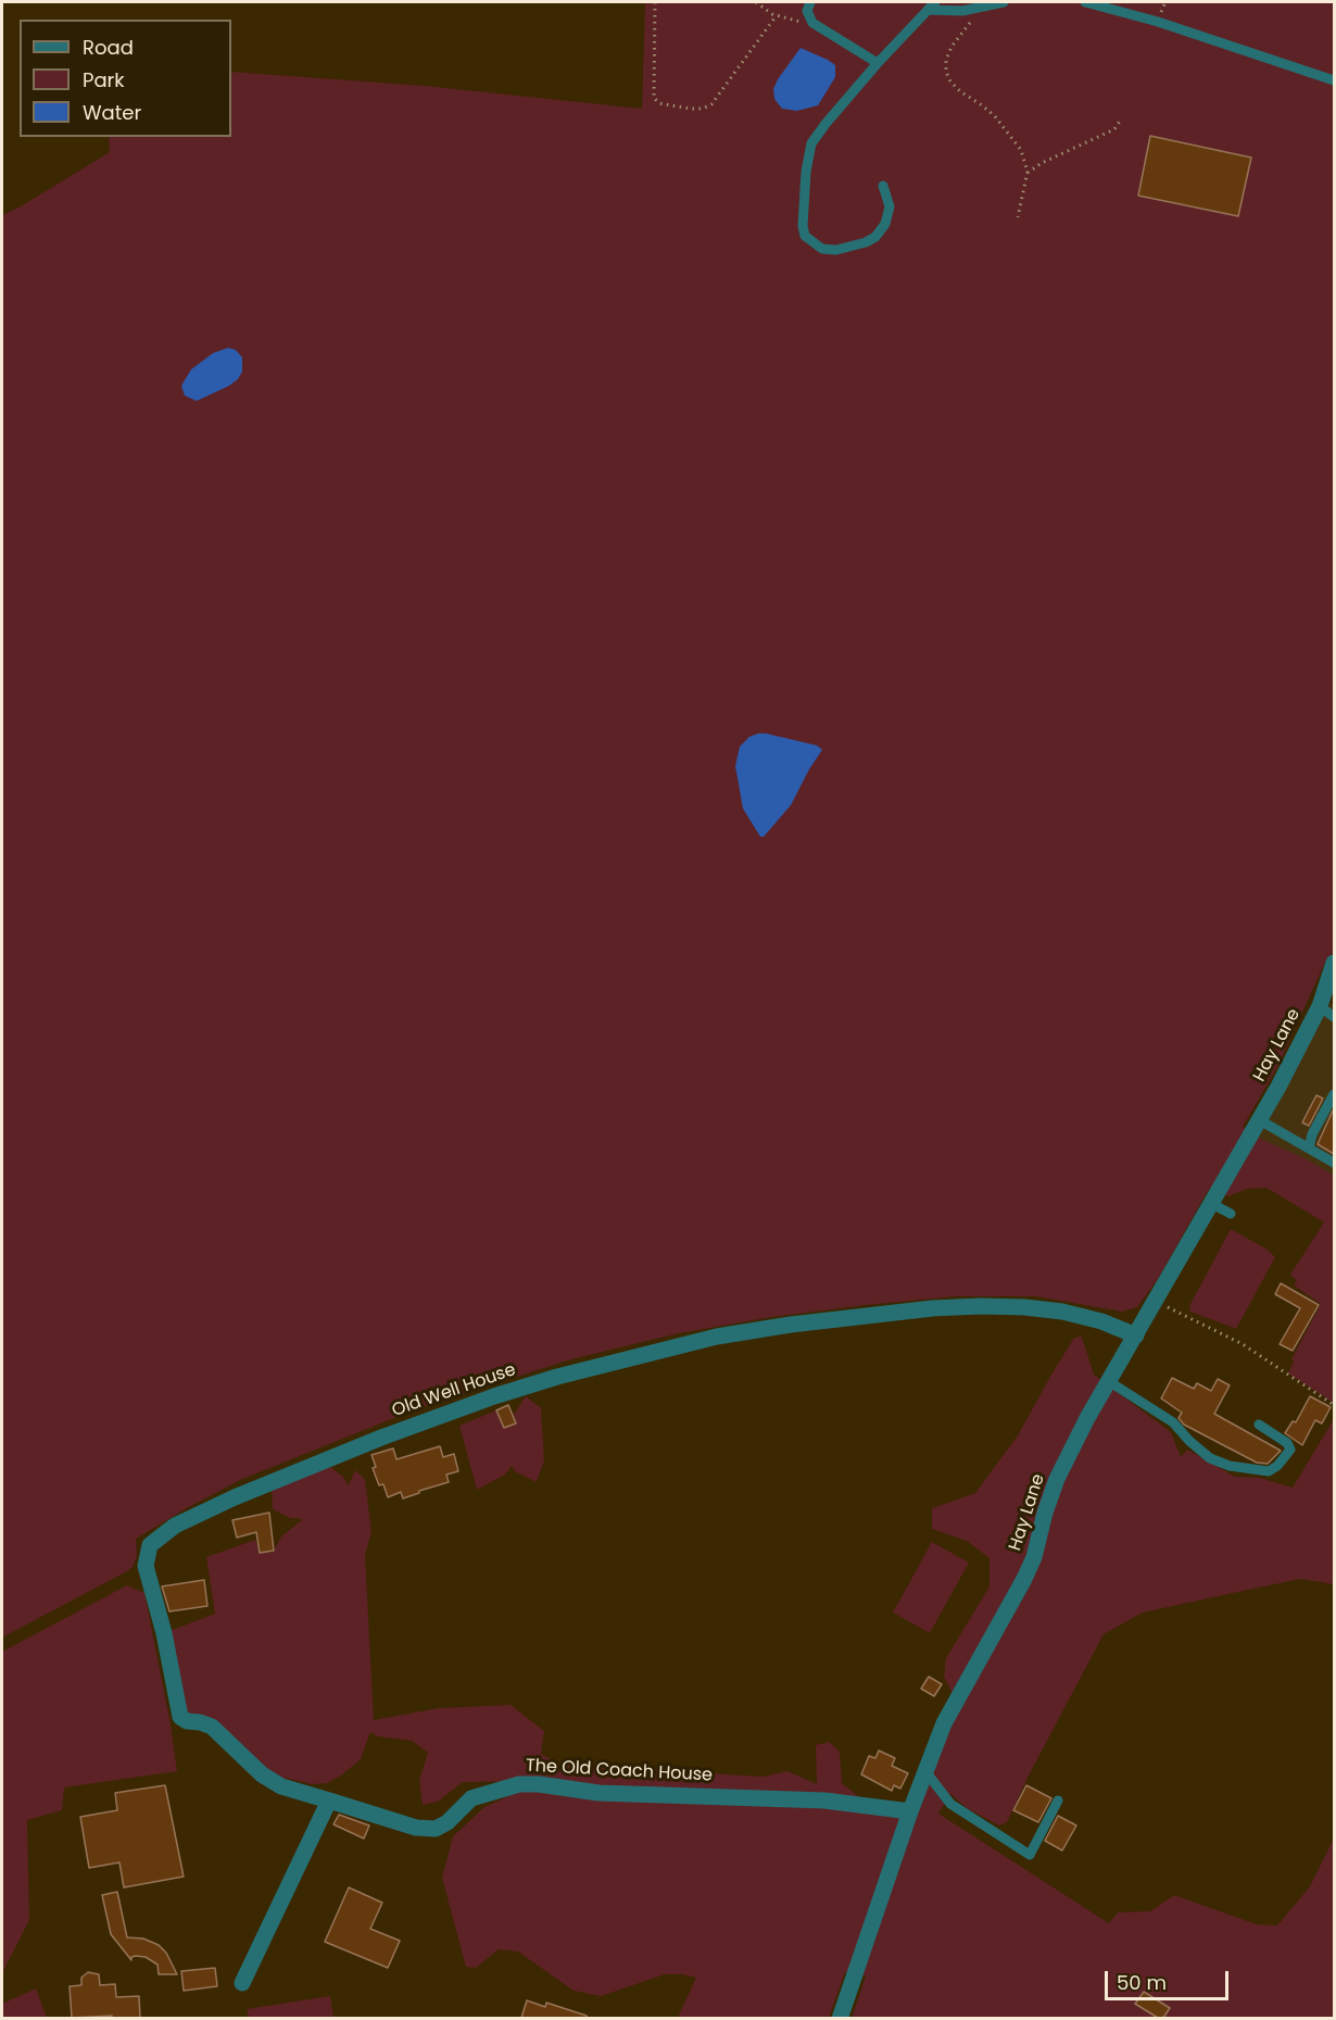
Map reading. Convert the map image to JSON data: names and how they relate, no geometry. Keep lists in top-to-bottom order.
{
  "streets": {
    "street": ["Hay Lane", "Old Well House", "The Old Coach House"]
  },
  "crossings": [
    ["Hay Lane", "Old Well House"],
    ["Hay Lane", "The Old Coach House"],
    ["Old Well House", "The Old Coach House"]
  ],
  "legend": ["Road", "Park", "Water"],
  "scale_bar": "50 m"
}
